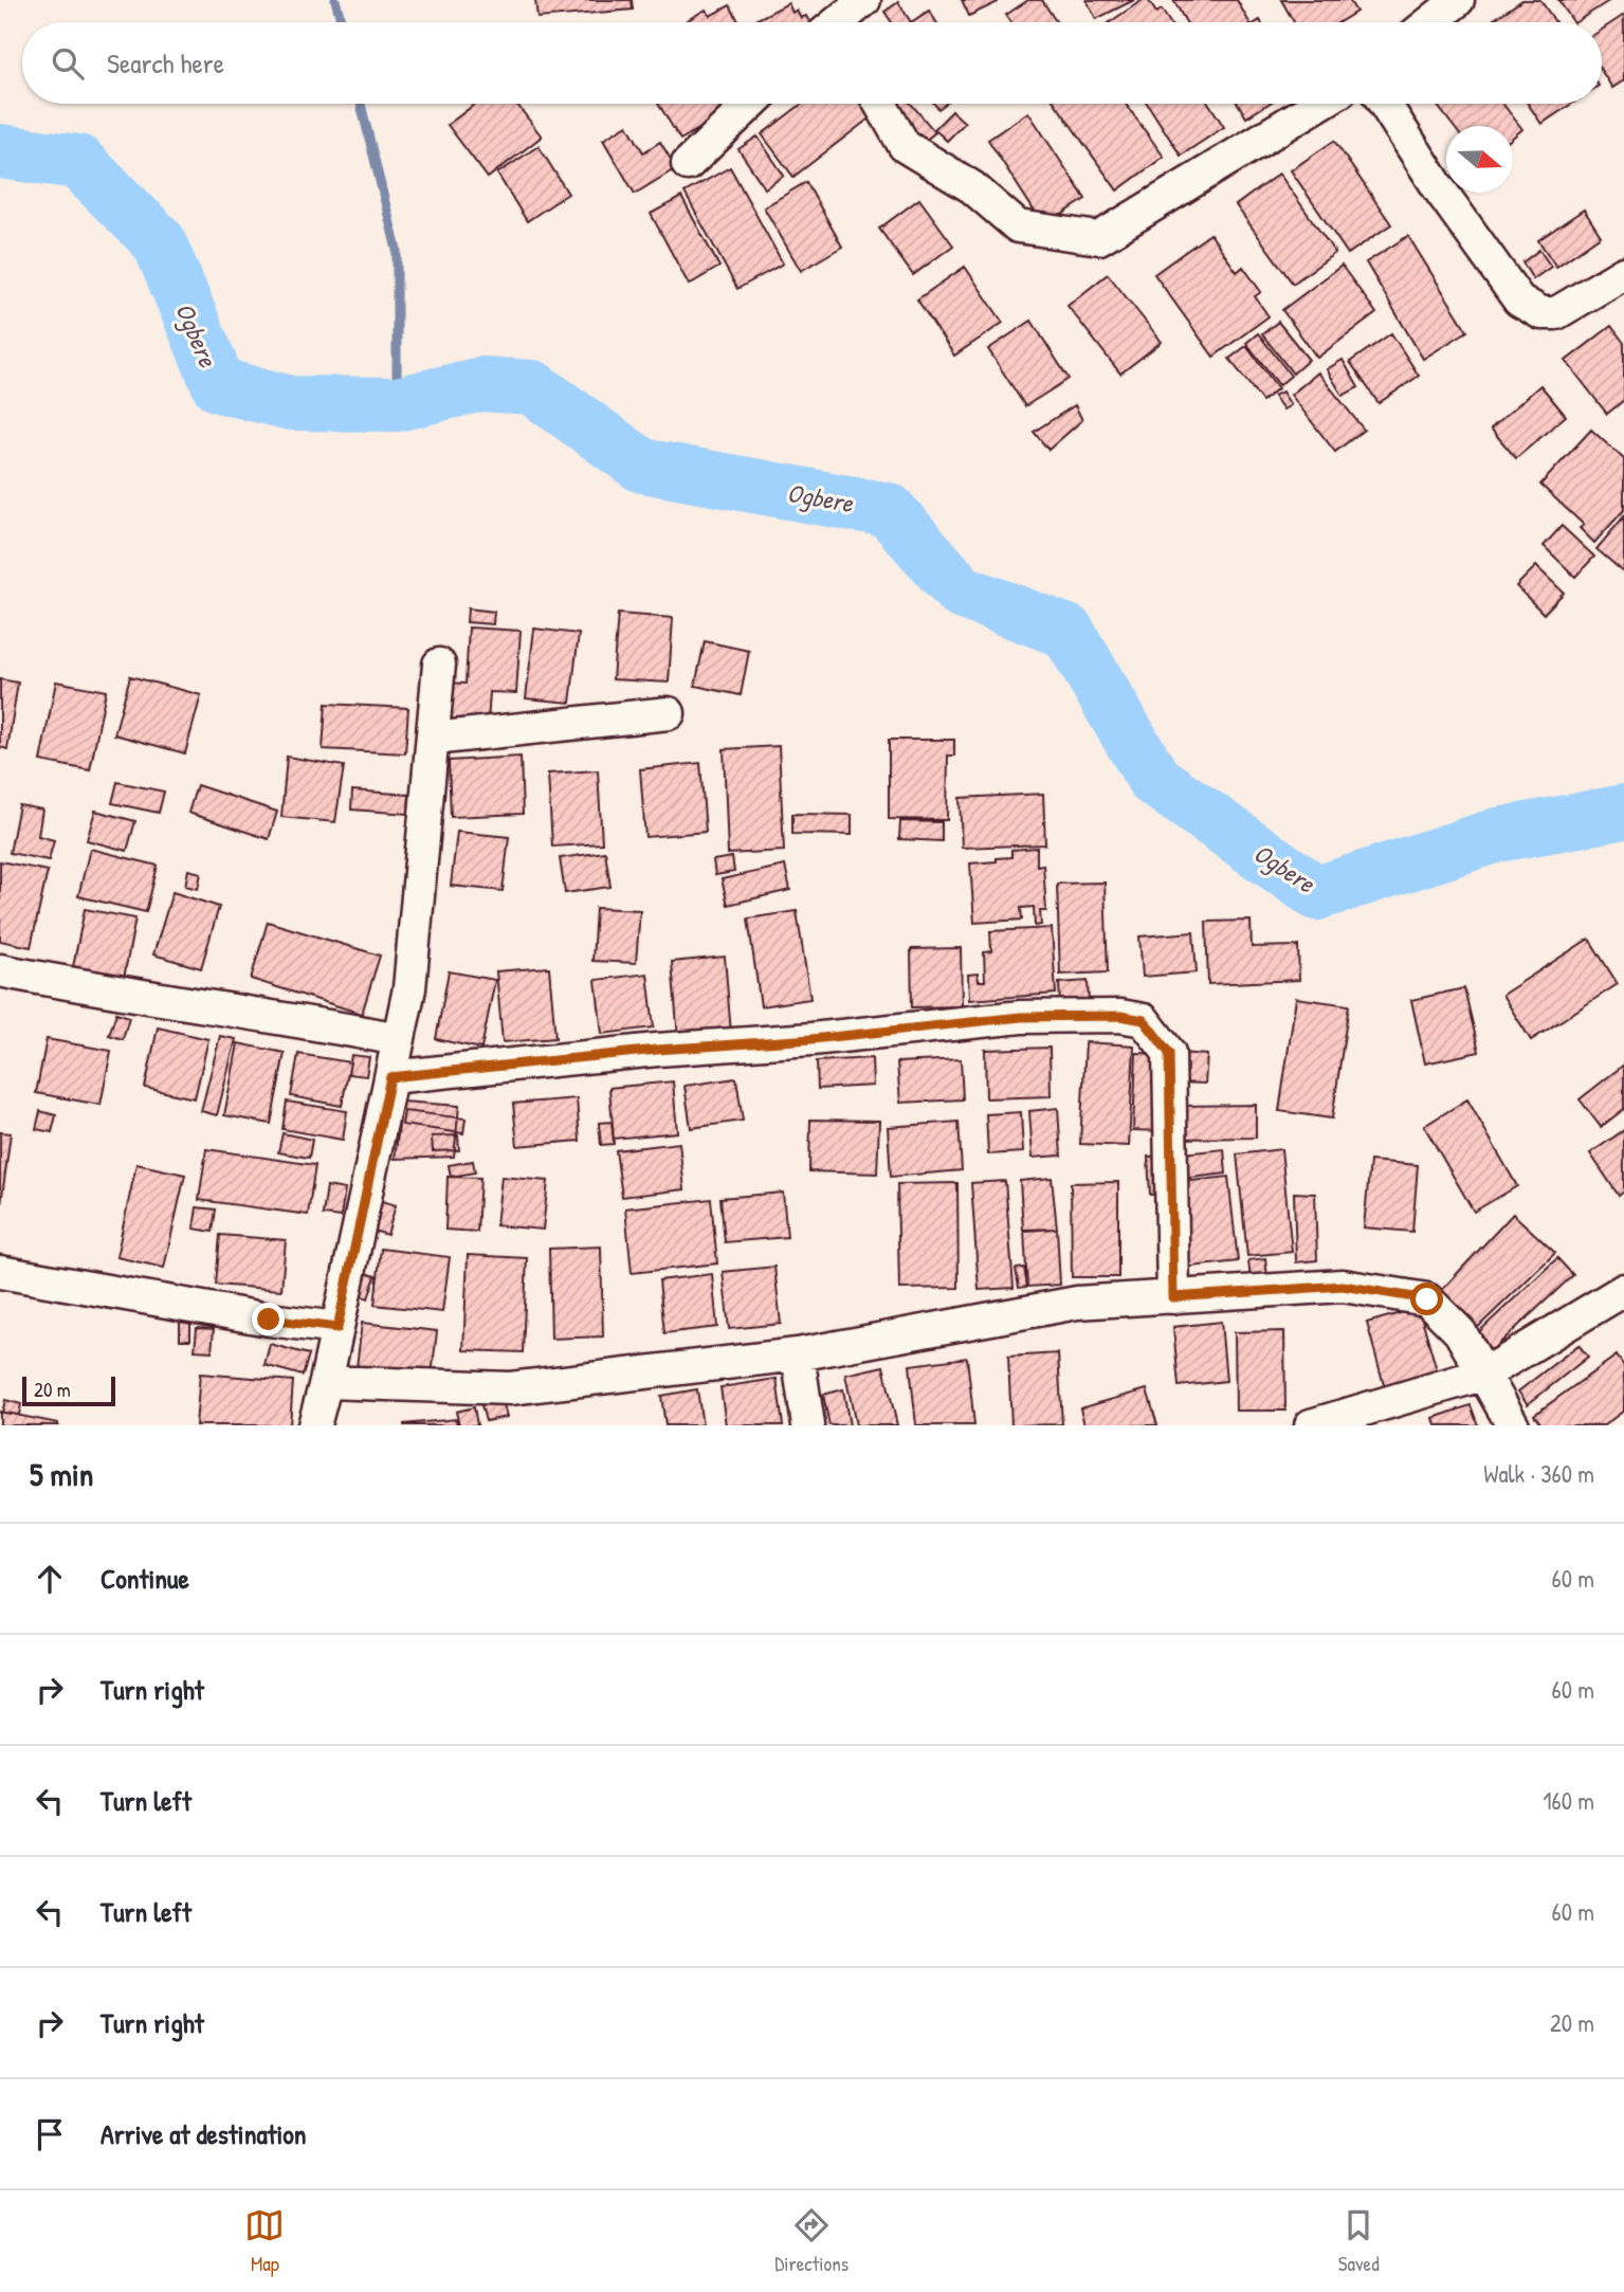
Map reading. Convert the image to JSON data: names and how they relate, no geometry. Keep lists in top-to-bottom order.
{
  "water": ["Ogbere"],
  "scale_bar": "20 m",
  "north": "right",
  "page": {
    "search": "Search here",
    "scale": "20 m",
    "heading": ["5 min", "Walk · 360 m"],
    "list": [
      ["Continue", "60 m"],
      ["Turn right", "60 m"],
      ["Turn left", "160 m"],
      ["Turn left", "60 m"],
      ["Turn right", "20 m"],
      "Arrive at destination"
    ],
    "nav": ["Map", "Directions", "Saved"]
  }
}
